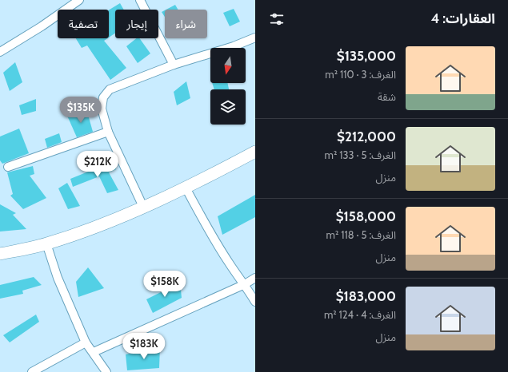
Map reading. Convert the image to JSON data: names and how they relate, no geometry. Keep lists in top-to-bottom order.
{
  "north": "bottom",
  "page": {
    "heading": "العقارات: 4",
    "chip": ["شراء", "إيجار", "تصفية"],
    "list": [
      {
        "name": "$135,000",
        "note": "الغرف: 3 · 110 m² · شقة"
      },
      {
        "name": "$212,000",
        "note": "الغرف: 5 · 133 m² · منزل"
      },
      {
        "name": "$158,000",
        "note": "الغرف: 5 · 118 m² · منزل"
      },
      {
        "name": "$183,000",
        "note": "الغرف: 4 · 124 m² · منزل"
      }
    ],
    "price": [
      "$135K",
      "$212K",
      "$158K",
      "$183K"
    ]
  }
}
